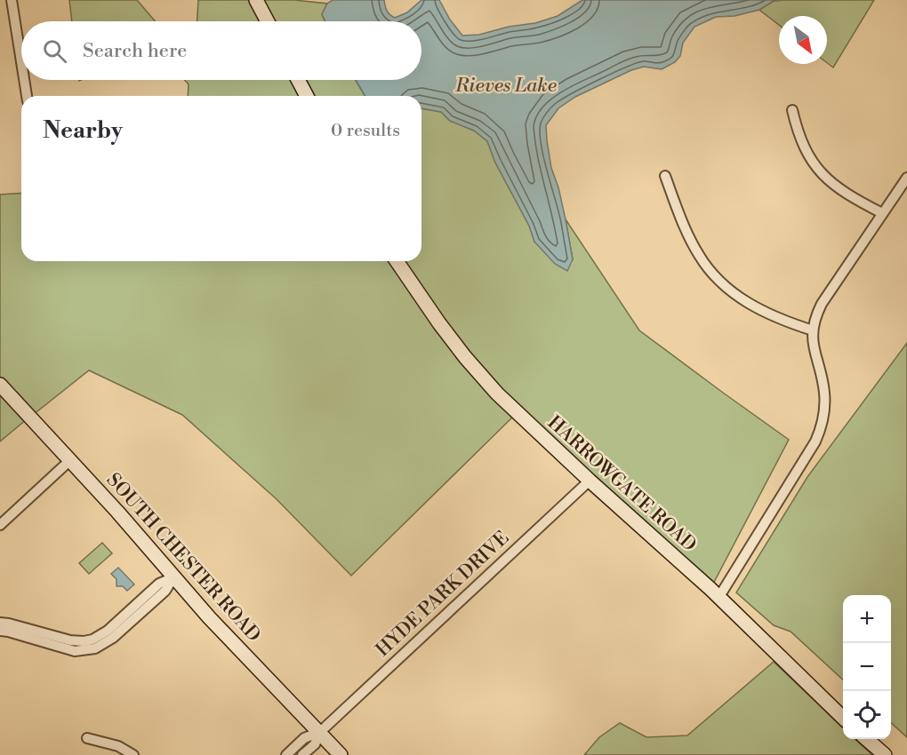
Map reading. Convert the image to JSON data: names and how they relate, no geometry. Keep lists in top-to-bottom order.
{
  "streets": {
    "main road": ["HARROWGATE ROAD", "SOUTH CHESTER ROAD"],
    "street": ["HYDE PARK DRIVE"]
  },
  "crossings": [
    ["HARROWGATE ROAD", "HYDE PARK DRIVE"],
    ["SOUTH CHESTER ROAD", "HYDE PARK DRIVE"]
  ],
  "water": ["Rieves Lake"],
  "north": "bottom right",
  "page": {
    "search": "Search here",
    "heading": ["Nearby", "0 results"],
    "map_buttons": ["+", "−"]
  }
}
